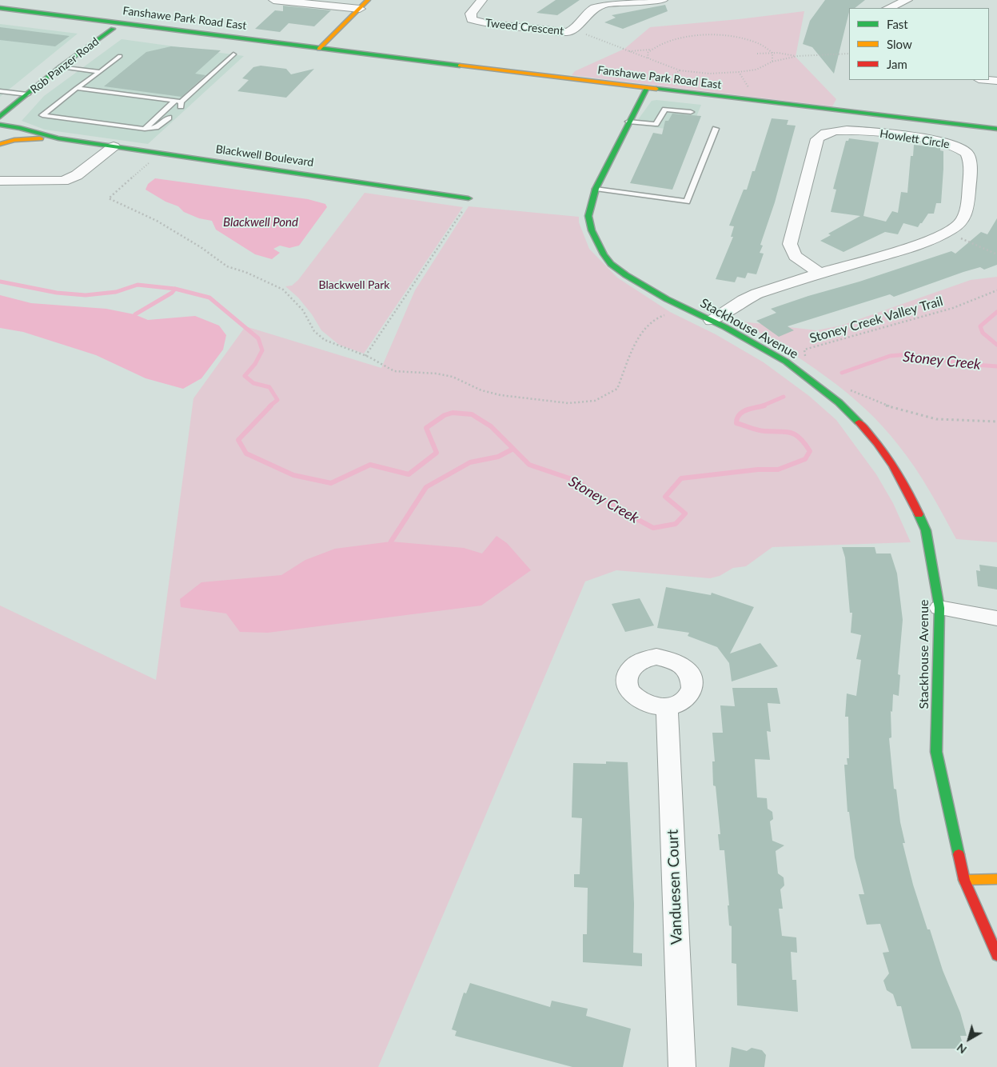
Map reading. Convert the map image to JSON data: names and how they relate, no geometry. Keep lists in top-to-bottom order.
{
  "streets": {
    "street": [
      "Fanshawe Park Road East",
      "Tweed Crescent",
      "Rob Panzer Road",
      "Howlett Circle",
      "Blackwell Boulevard",
      "Stackhouse Avenue",
      "Vanduesen Court"
    ],
    "path": ["Stoney Creek Valley Trail"]
  },
  "crossings": [
    ["Fanshawe Park Road East", "Rob Panzer Road"],
    ["Fanshawe Park Road East", "Stackhouse Avenue"],
    ["Howlett Circle", "Stackhouse Avenue"]
  ],
  "water": ["Blackwell Pond", "Stoney Creek"],
  "parks": ["Blackwell Park"],
  "legend": ["Fast", "Slow", "Jam"],
  "north": "bottom left"
}
